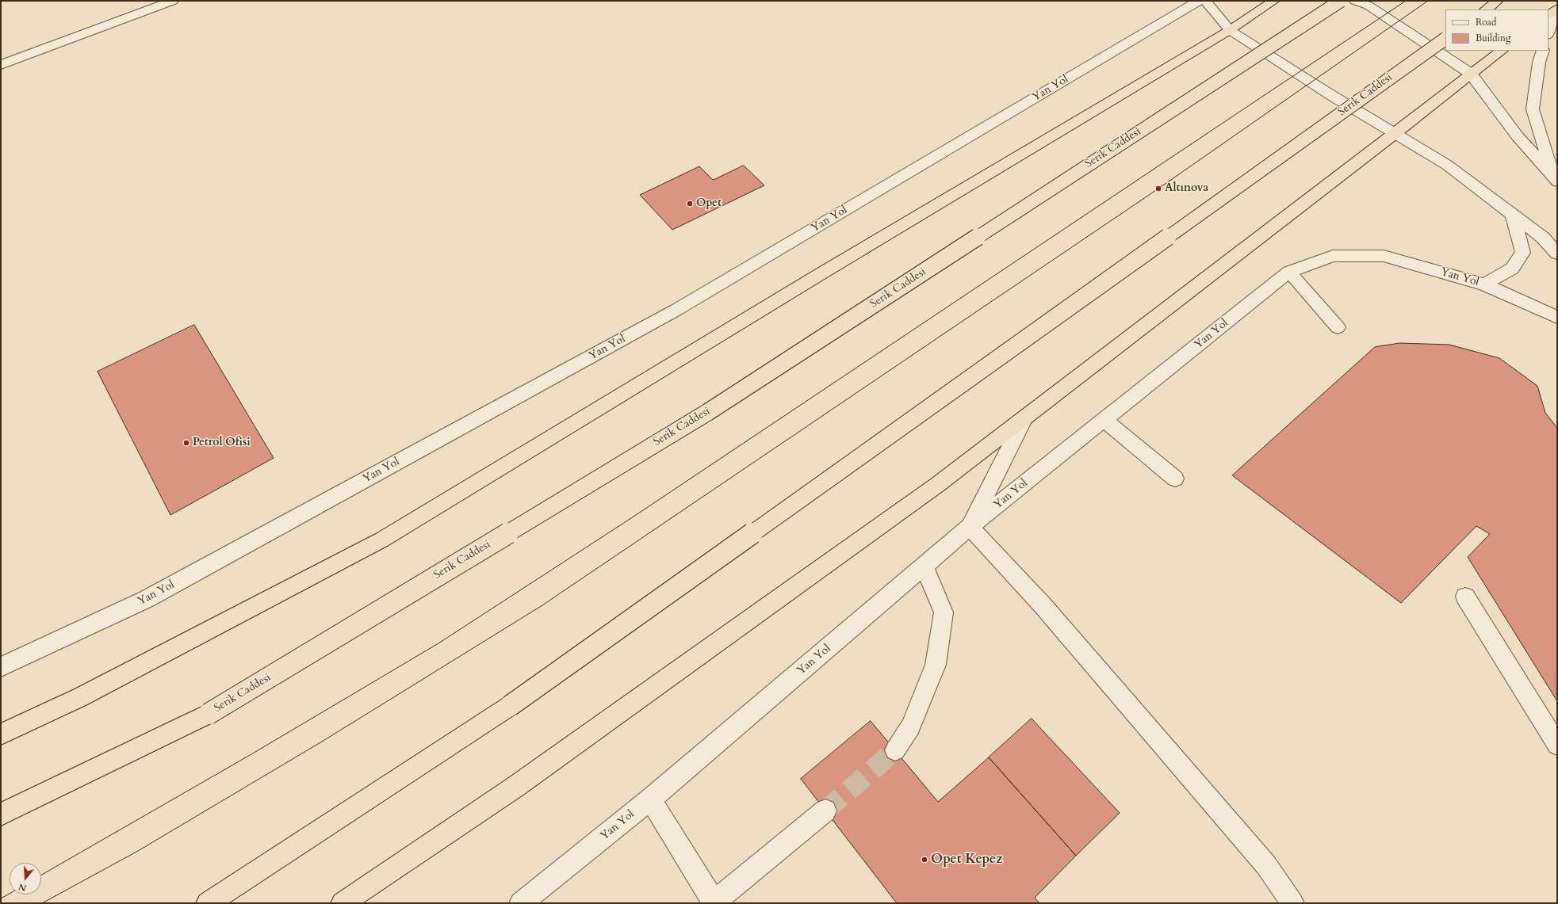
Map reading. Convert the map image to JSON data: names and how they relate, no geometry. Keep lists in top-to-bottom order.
{
  "streets": {
    "highway": ["Serik Caddesi"],
    "street": ["Yan Yol"]
  },
  "places": [
    "Altınova",
    "Opet",
    "Petrol Ofisi",
    "Opet Kepez"
  ],
  "legend": ["Road", "Building"],
  "north": "bottom"
}
